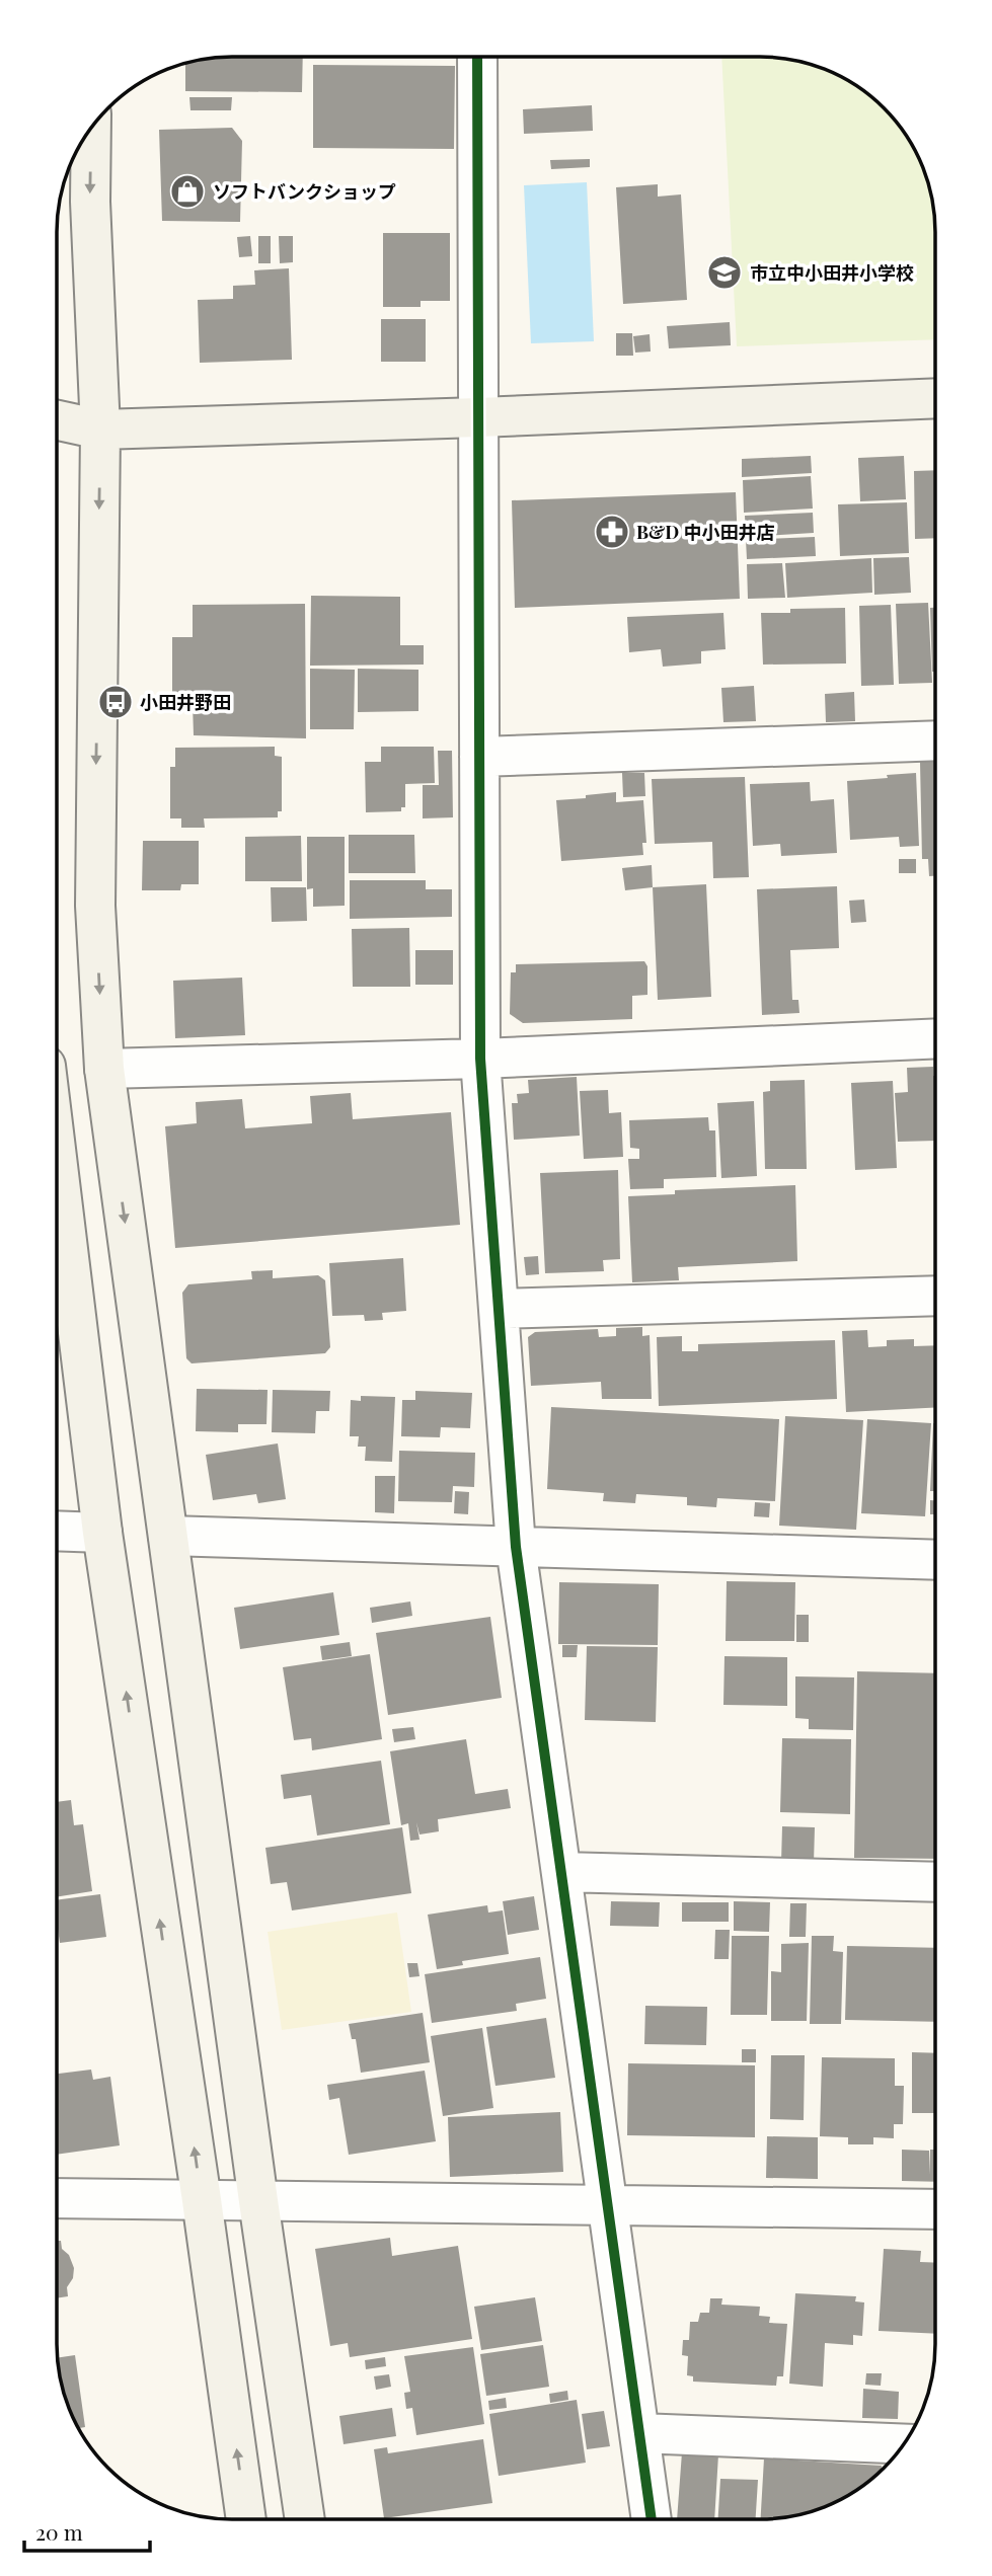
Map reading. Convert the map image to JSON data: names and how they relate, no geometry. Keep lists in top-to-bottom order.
{
  "places": {
    "shop": ["ソフトバンクショップ"],
    "school or university": ["市立中小田井小学校"],
    "pharmacy": ["B&D 中小田井店"],
    "bus stop": ["小田井野田"]
  },
  "scale_bar": "20 m"
}
